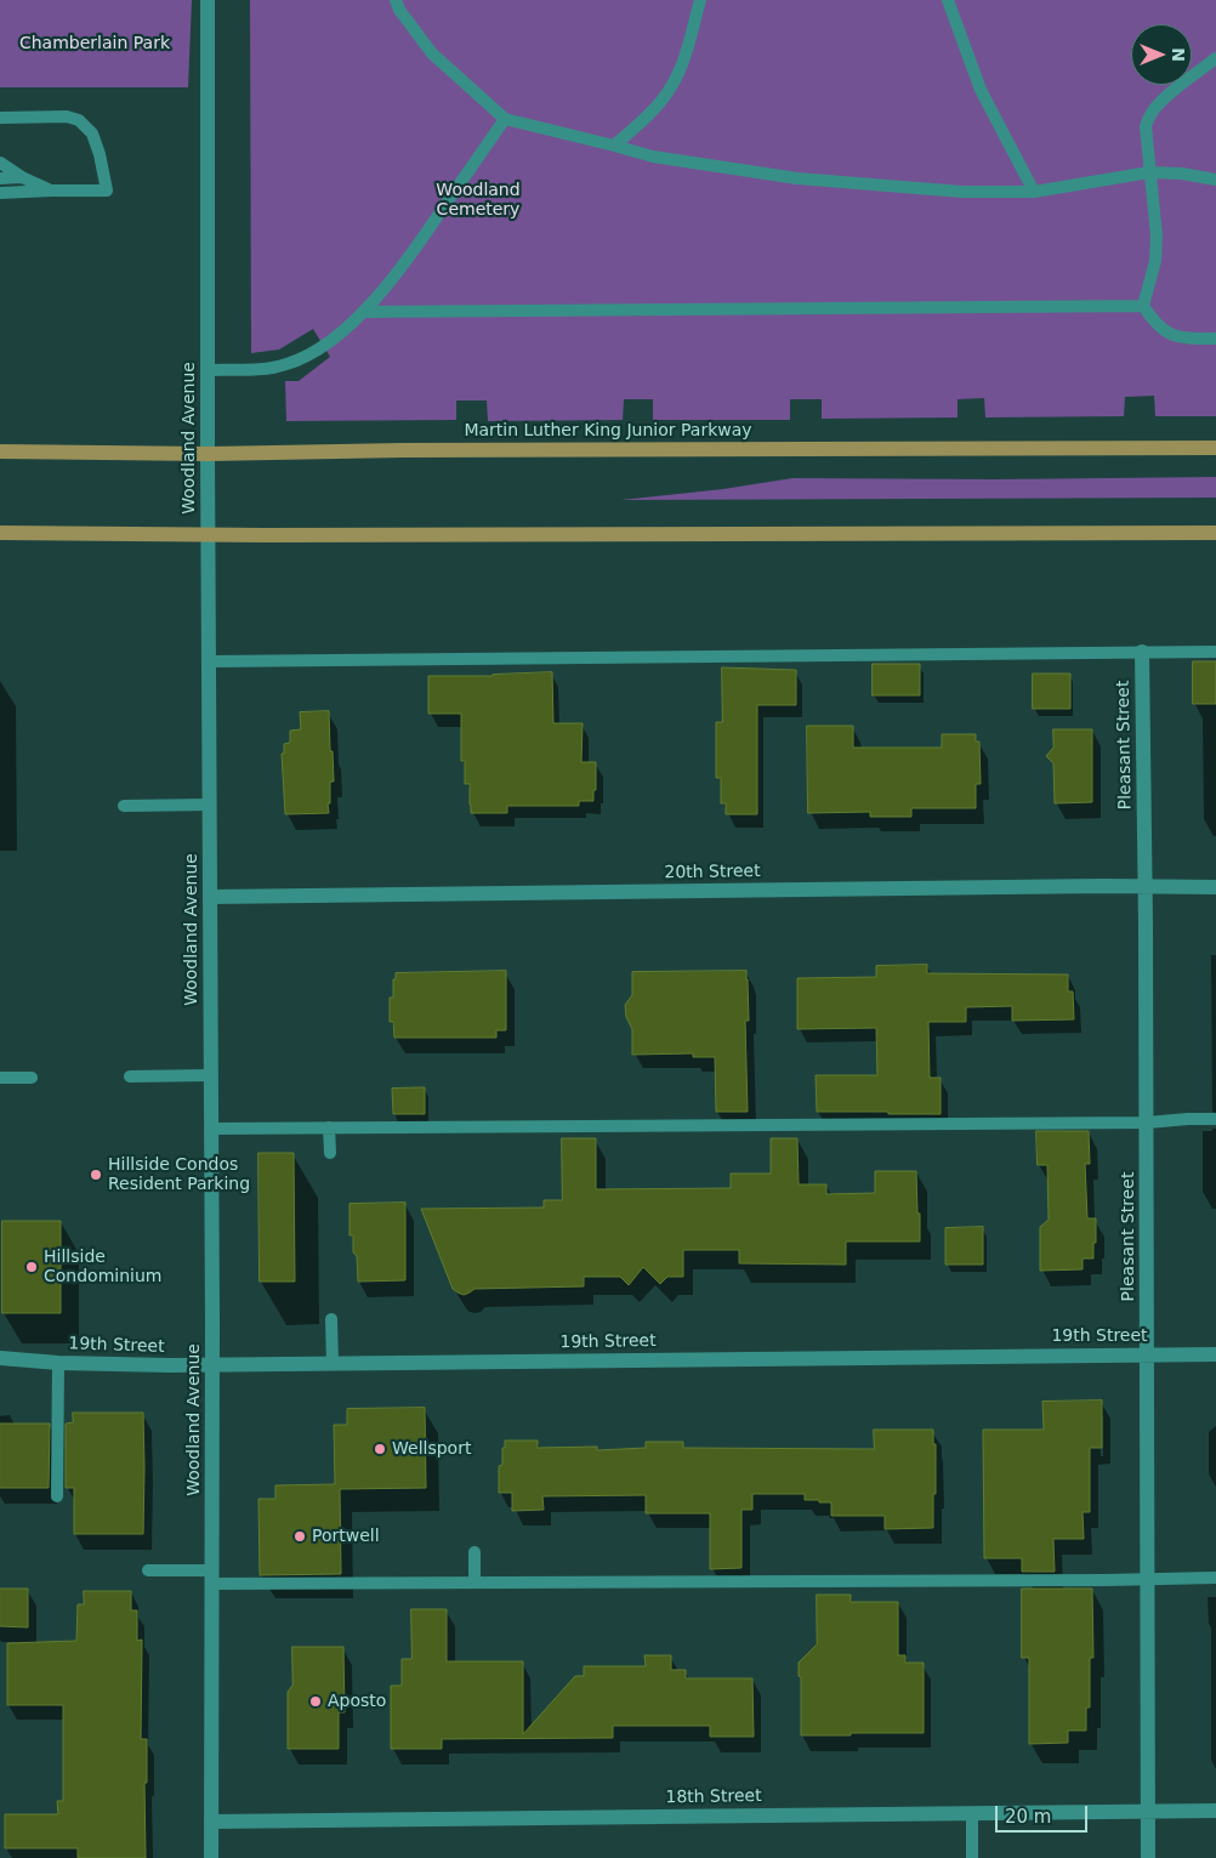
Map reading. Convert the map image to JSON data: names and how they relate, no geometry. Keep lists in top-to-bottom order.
{
  "streets": {
    "main road": ["Martin Luther King Junior Parkway"],
    "street": [
      "Woodland Avenue",
      "Pleasant Street",
      "20th Street",
      "19th Street",
      "18th Street"
    ]
  },
  "crossings": [
    ["Martin Luther King Junior Parkway", "Woodland Avenue"],
    ["Woodland Avenue", "20th Street"],
    ["Woodland Avenue", "19th Street"],
    ["Woodland Avenue", "18th Street"],
    ["Pleasant Street", "20th Street"],
    ["Pleasant Street", "19th Street"],
    ["Pleasant Street", "18th Street"]
  ],
  "parks": ["Chamberlain Park", "Woodland Cemetery"],
  "places": [
    "Hillside Condos Resident Parking",
    "Hillside Condominium",
    "Wellsport",
    "Portwell",
    "Aposto"
  ],
  "scale_bar": "20 m",
  "north": "right"
}
